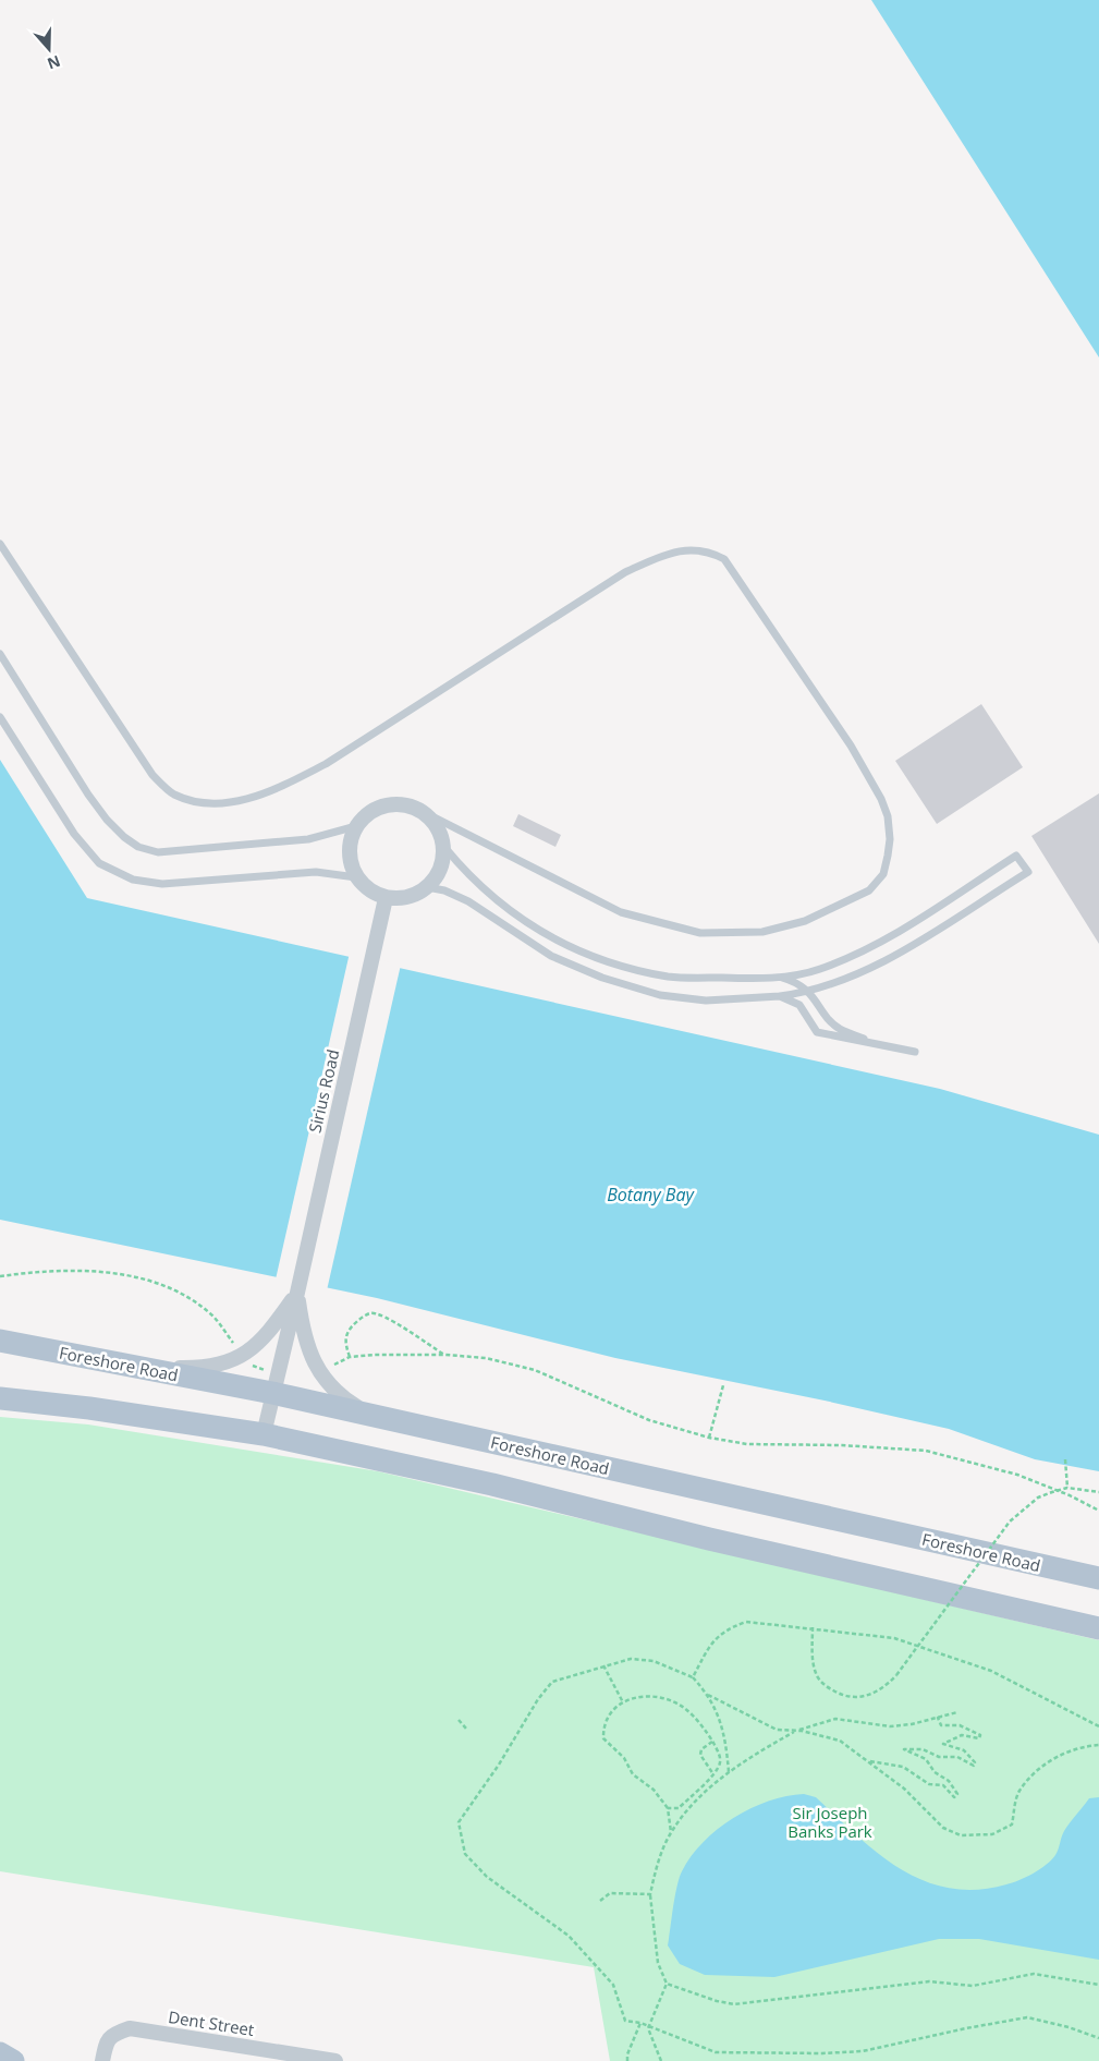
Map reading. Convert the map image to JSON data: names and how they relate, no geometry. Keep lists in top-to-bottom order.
{
  "streets": {
    "main road": ["Foreshore Road"],
    "street": ["Sirius Road", "Dent Street"]
  },
  "crossings": [
    ["Sirius Road", "Foreshore Road"]
  ],
  "water": ["Botany Bay"],
  "parks": ["Sir Joseph Banks Park"],
  "north": "bottom"
}
